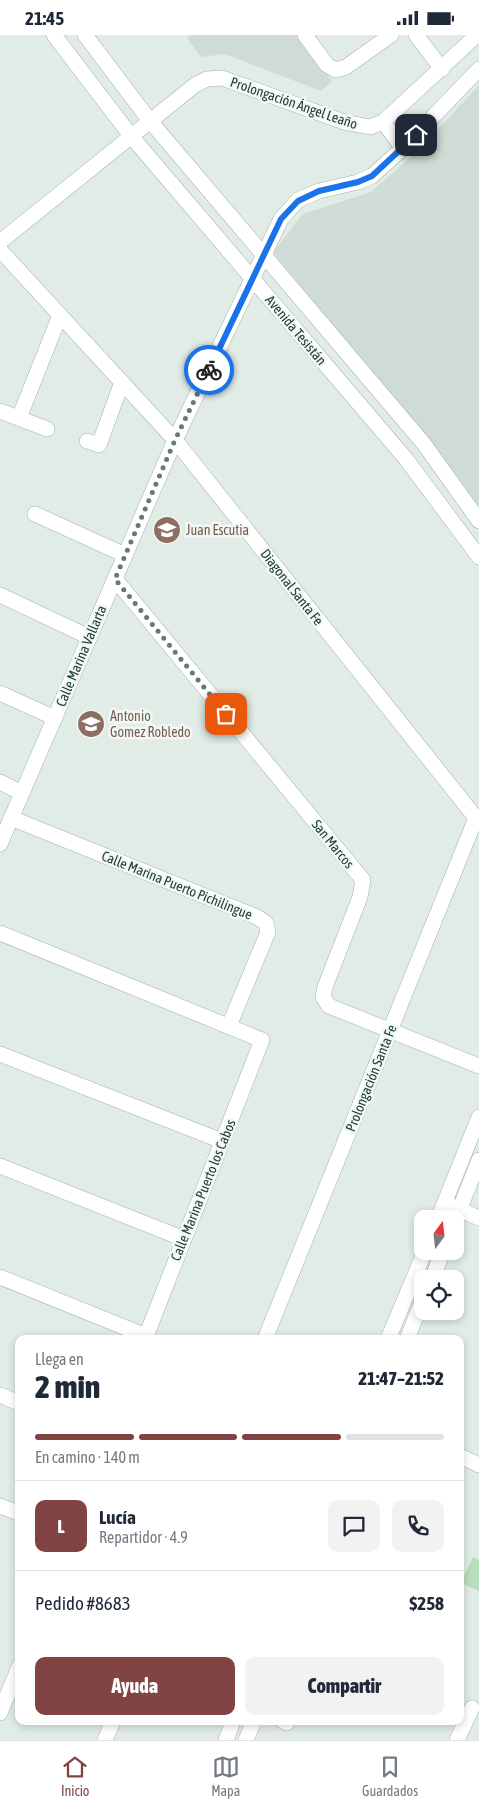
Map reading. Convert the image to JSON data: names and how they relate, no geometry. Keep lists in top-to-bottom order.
{
  "streets": {
    "street": [
      "Prolongación Ángel Leaño",
      "Avenida Tesistán",
      "Diagonal Santa Fe",
      "Calle Marina Vallarta",
      "San Marcos",
      "Calle Marina Puerto Pichilingue",
      "Prolongación Santa Fe",
      "Calle Marina Puerto los Cabos"
    ]
  },
  "crossings": [
    ["Prolongación Ángel Leaño", "Avenida Tesistán"],
    ["Avenida Tesistán", "Calle Marina Vallarta"],
    ["Diagonal Santa Fe", "Calle Marina Vallarta"],
    ["Diagonal Santa Fe", "Prolongación Santa Fe"],
    ["Calle Marina Vallarta", "San Marcos"],
    ["Calle Marina Vallarta", "Calle Marina Puerto Pichilingue"],
    ["San Marcos", "Prolongación Santa Fe"],
    ["Calle Marina Puerto Pichilingue", "Calle Marina Puerto los Cabos"]
  ],
  "places": {
    "school or university": ["Juan Escutia", "Antonio Gomez Robledo"]
  },
  "north": "top",
  "page": {
    "status": "21:45",
    "heading": ["2 min", "Llega en", "21:47–21:52"],
    "panel": [
      "Lucía",
      "Repartidor · 4.9",
      "Pedido #8683",
      "$258"
    ],
    "bar": "En camino · 140 m",
    "round": "L",
    "buttons": ["Ayuda", "Compartir"],
    "tabs": ["Inicio", "Mapa", "Guardados"]
  }
}
